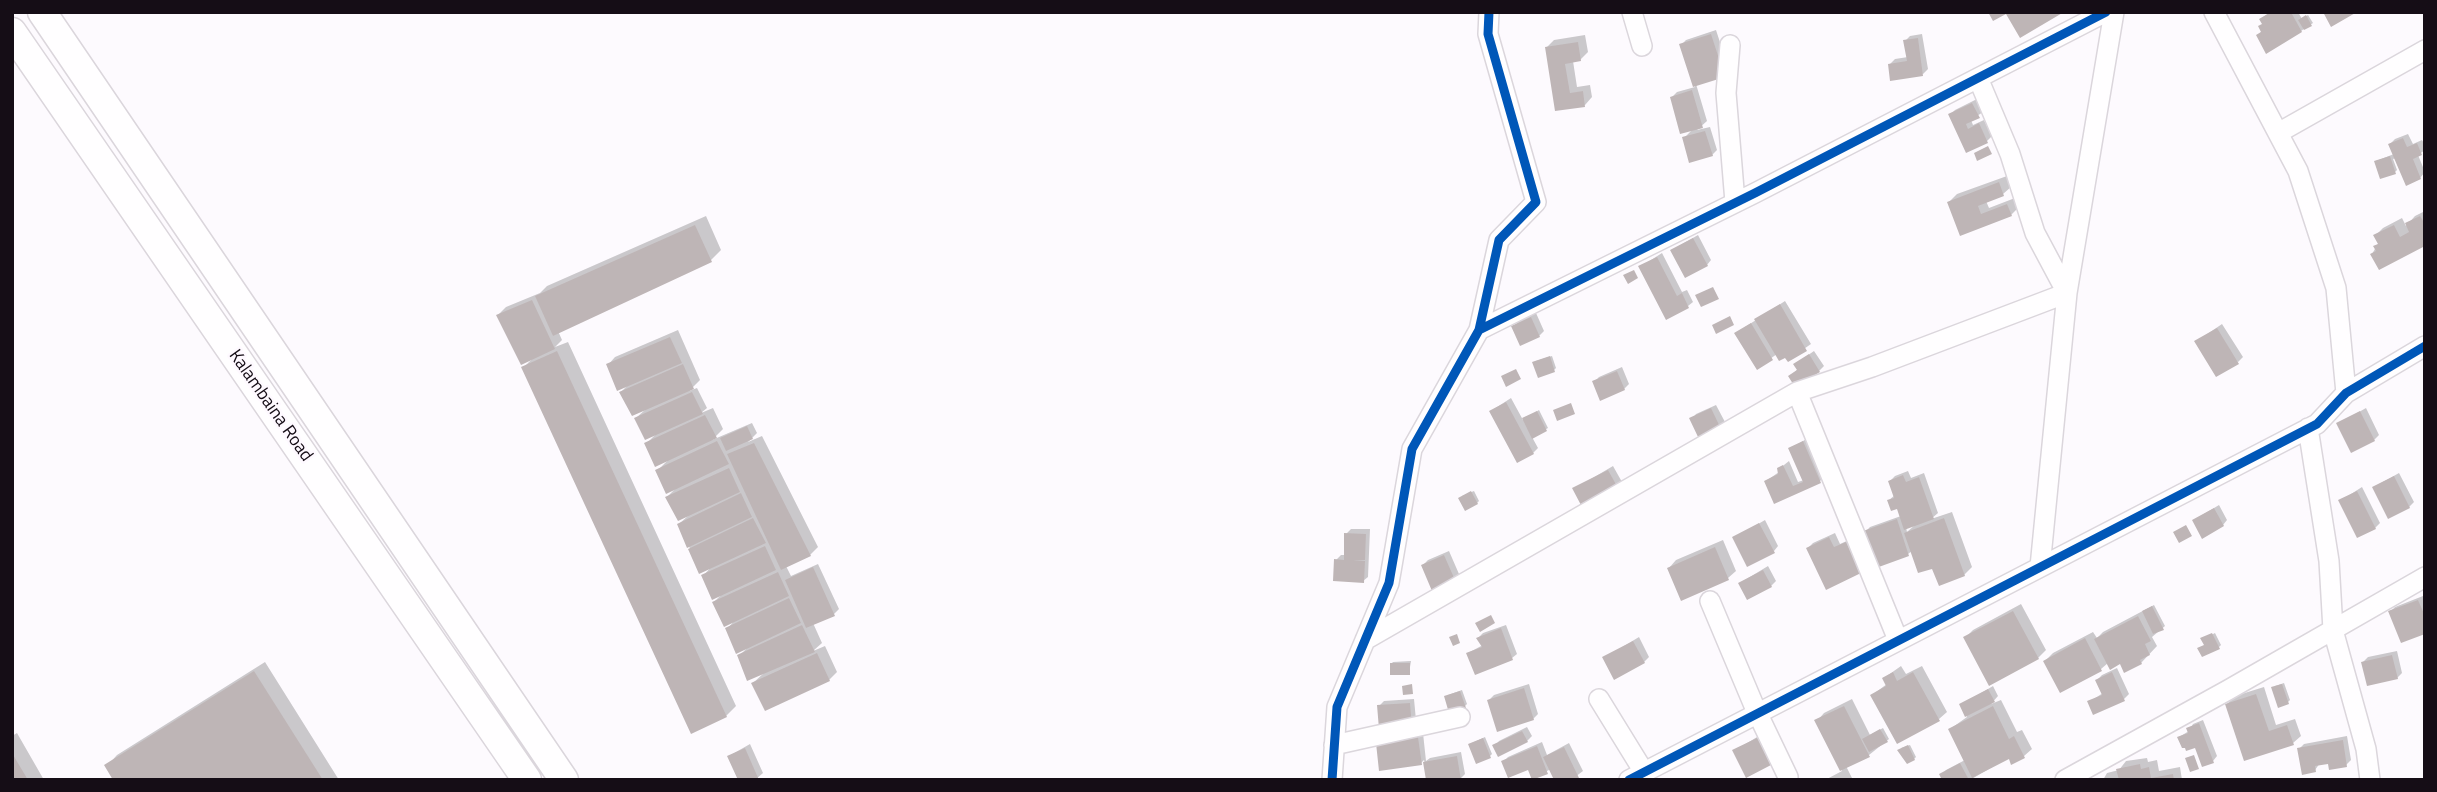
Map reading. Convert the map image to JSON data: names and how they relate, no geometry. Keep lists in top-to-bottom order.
{
  "streets": {
    "main road": ["Kalambaina Road"]
  }
}
